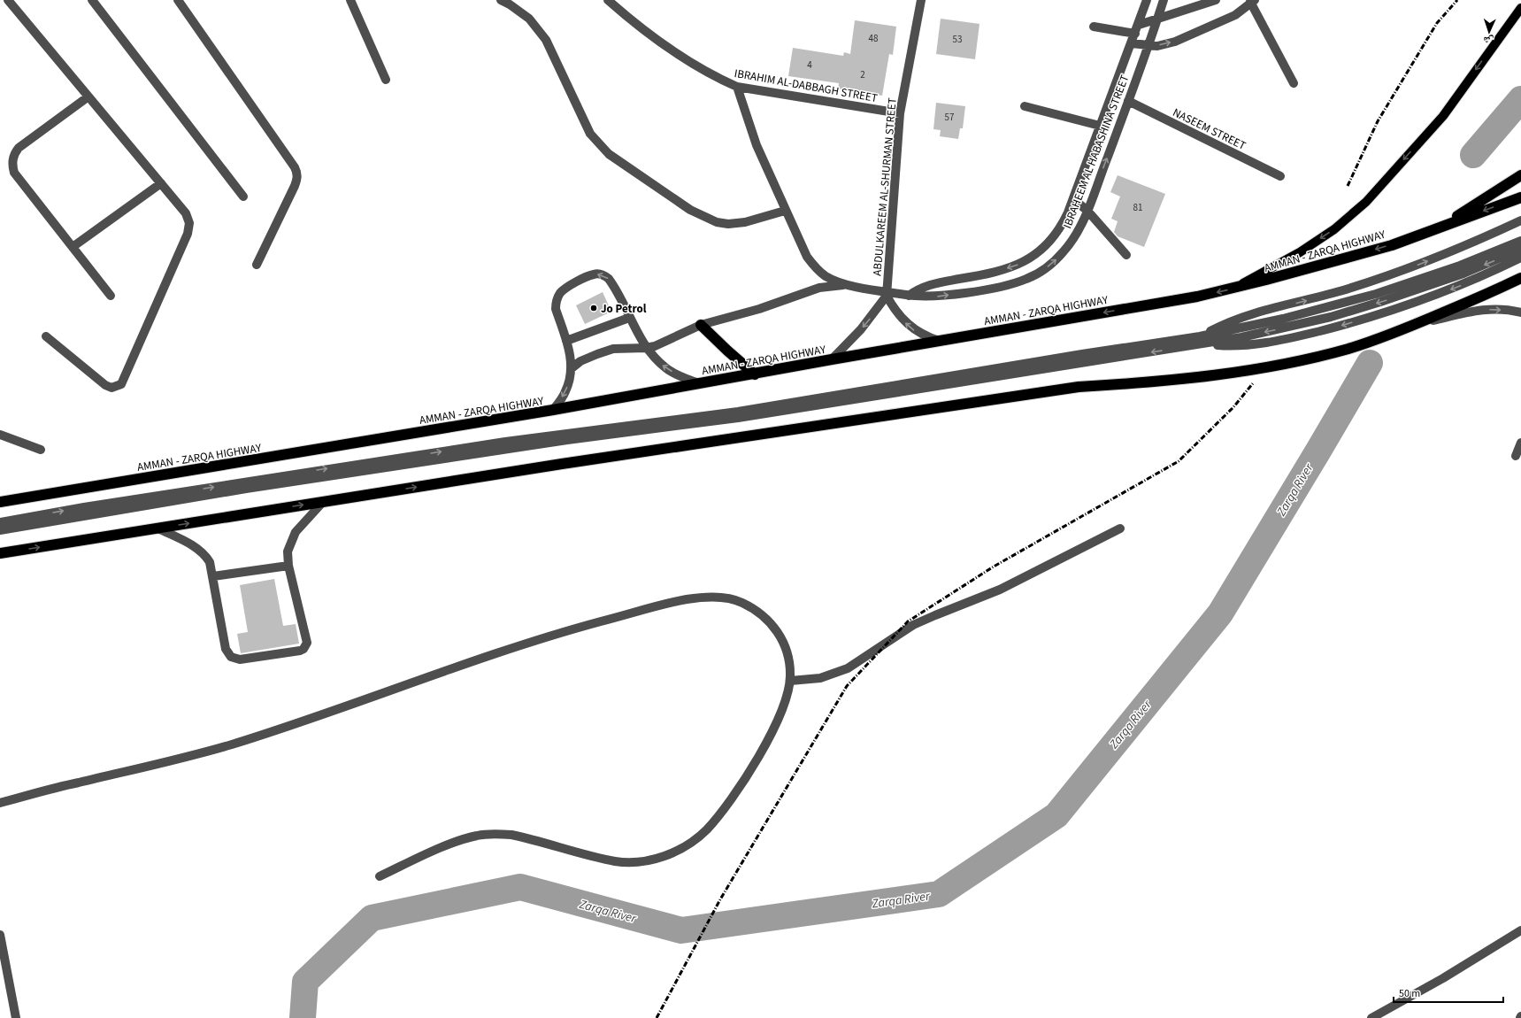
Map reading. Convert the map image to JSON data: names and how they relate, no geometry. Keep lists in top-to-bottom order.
{
  "streets": {
    "highway": ["AMMAN - ZARQA HIGHWAY"],
    "street": [
      "IBRAHIM AL-DABBAGH STREET",
      "NASEEM STREET",
      "IBRAHEEM AL HABASHINA STREET",
      "ABDULKAREEM AL-SHURMAN STREET"
    ]
  },
  "crossings": [
    ["IBRAHIM AL-DABBAGH STREET", "ABDULKAREEM AL-SHURMAN STREET"],
    ["NASEEM STREET", "IBRAHEEM AL HABASHINA STREET"],
    ["IBRAHEEM AL HABASHINA STREET", "ABDULKAREEM AL-SHURMAN STREET"]
  ],
  "water": ["Zarqa River"],
  "places": ["Jo Petrol"],
  "house_numbers": [
    "48",
    "53",
    "4",
    "2",
    "57",
    "81"
  ],
  "scale_bar": "50 m",
  "north": "bottom"
}
